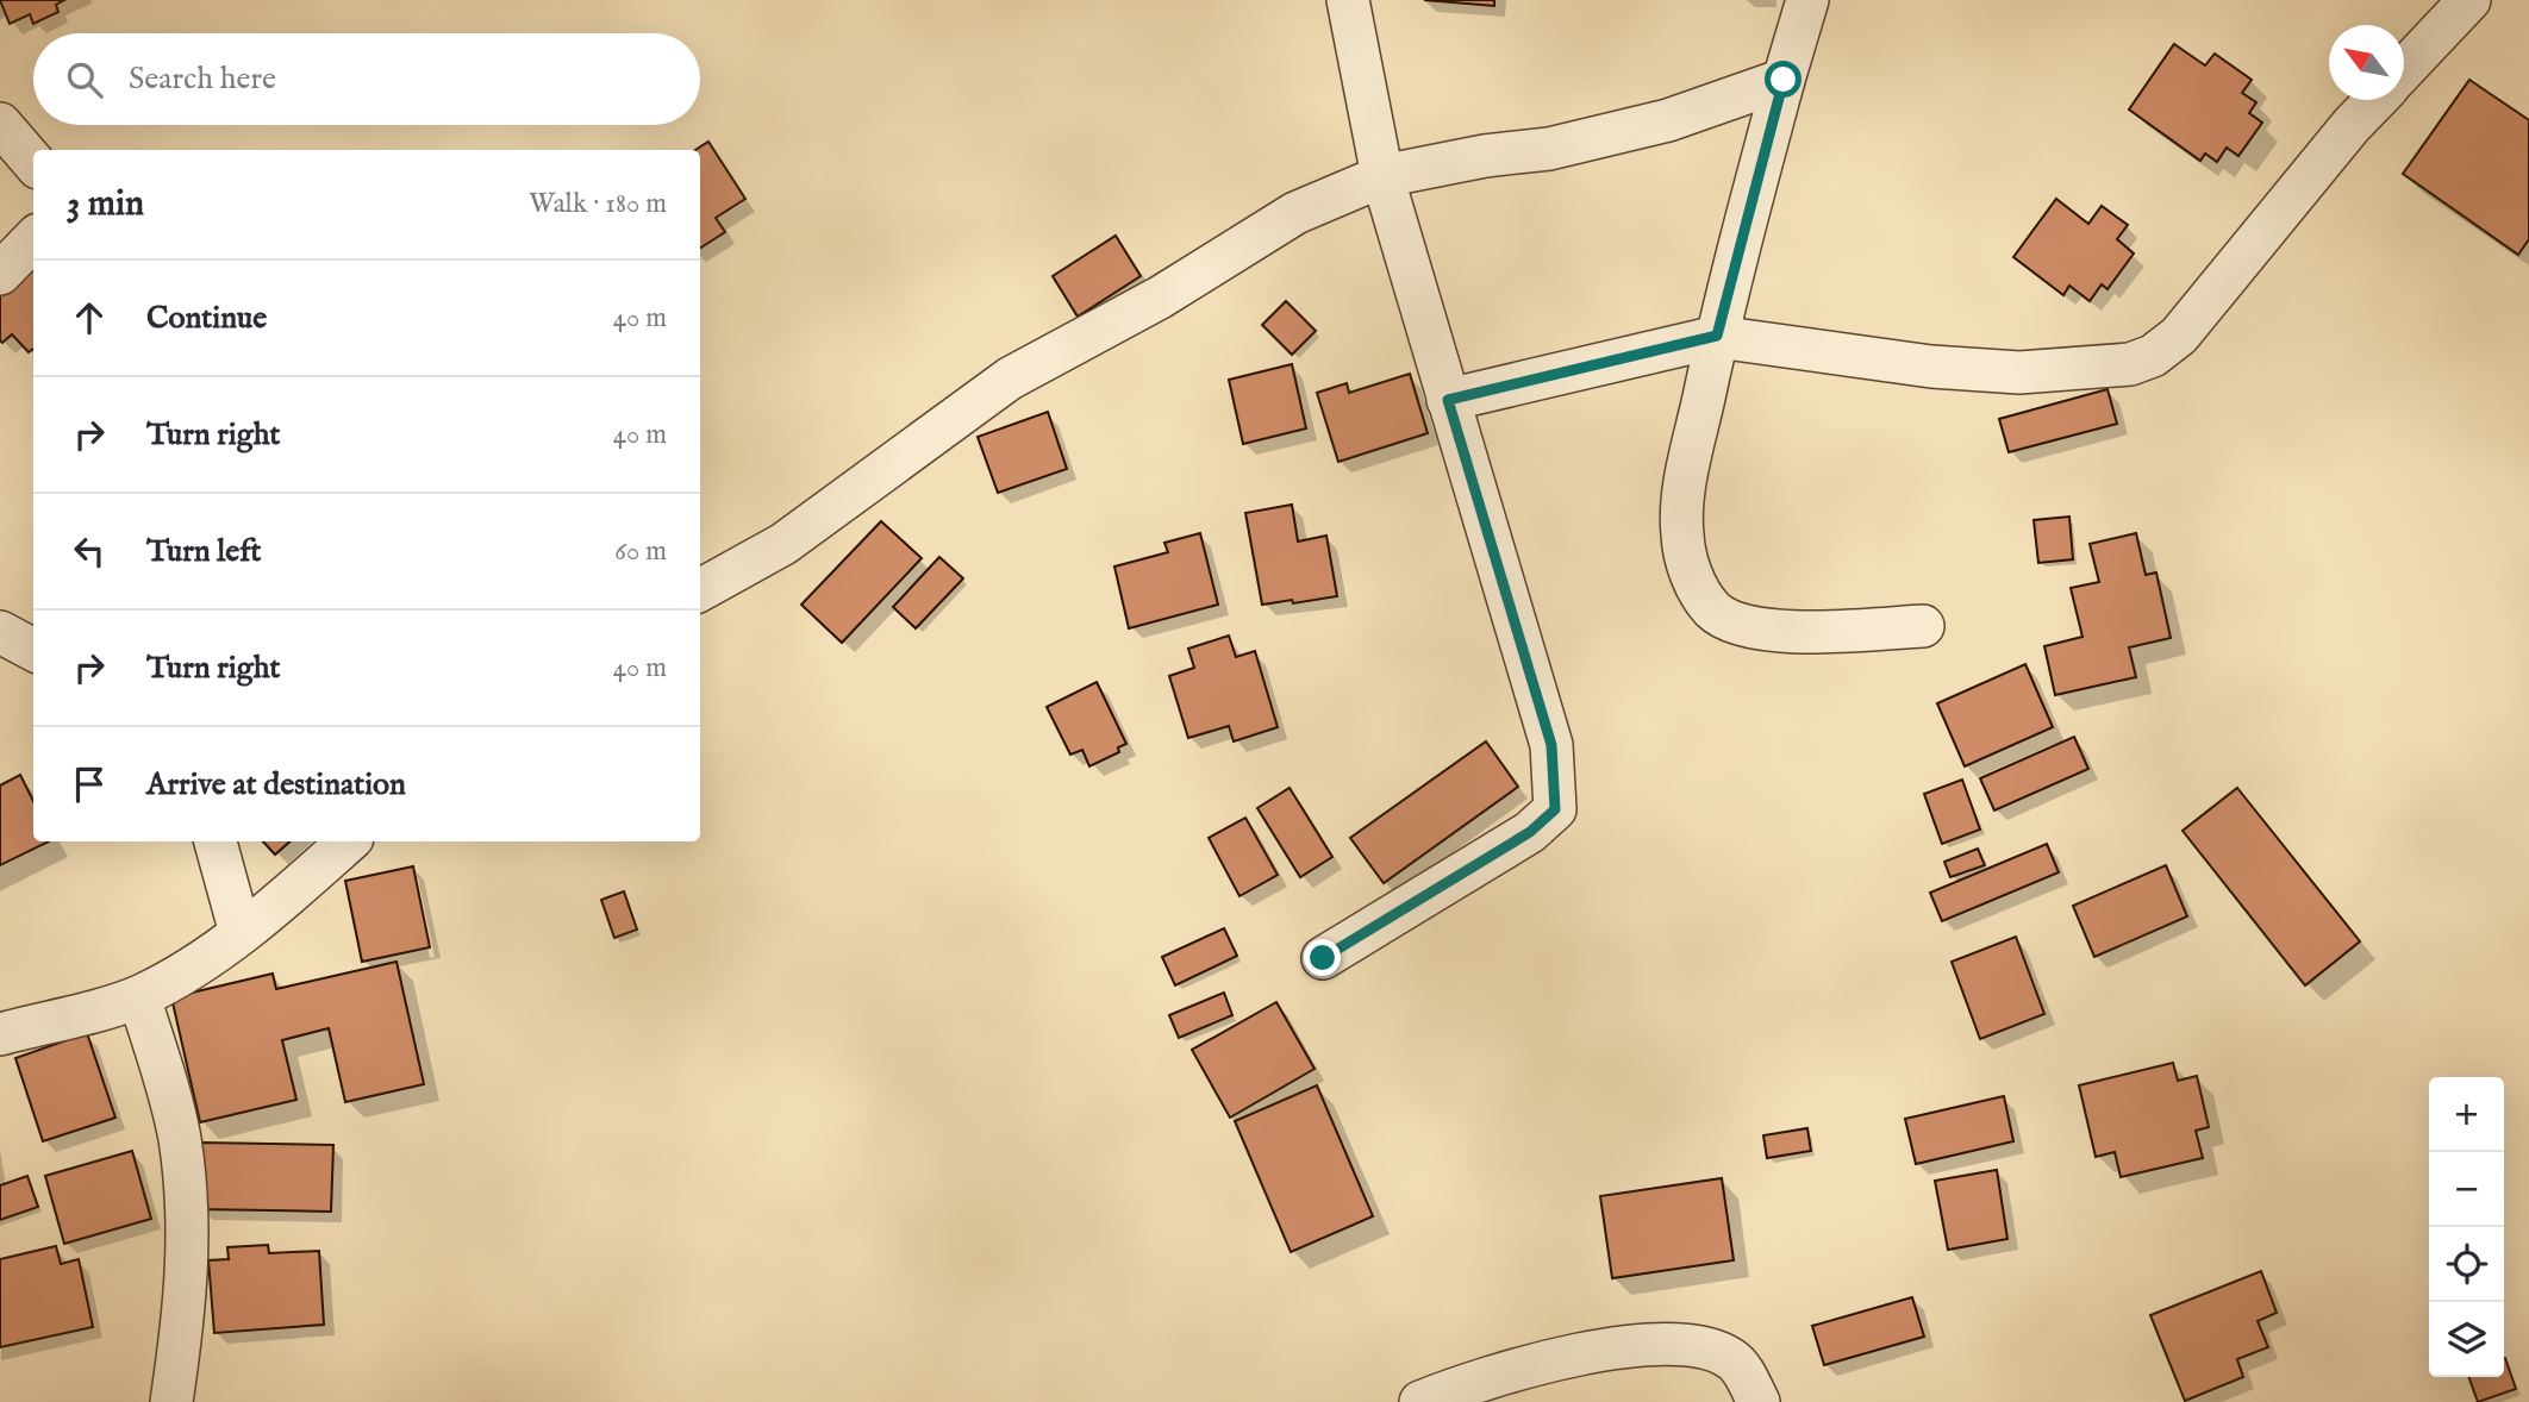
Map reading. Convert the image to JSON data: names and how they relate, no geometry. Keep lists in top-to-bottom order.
{
  "north": "top left",
  "page": {
    "search": "Search here",
    "heading": ["3 min", "Walk · 180 m"],
    "list": [
      ["Continue", "40 m"],
      ["Turn right", "40 m"],
      ["Turn left", "60 m"],
      ["Turn right", "40 m"],
      "Arrive at destination"
    ],
    "map_buttons": ["+", "−"]
  }
}
